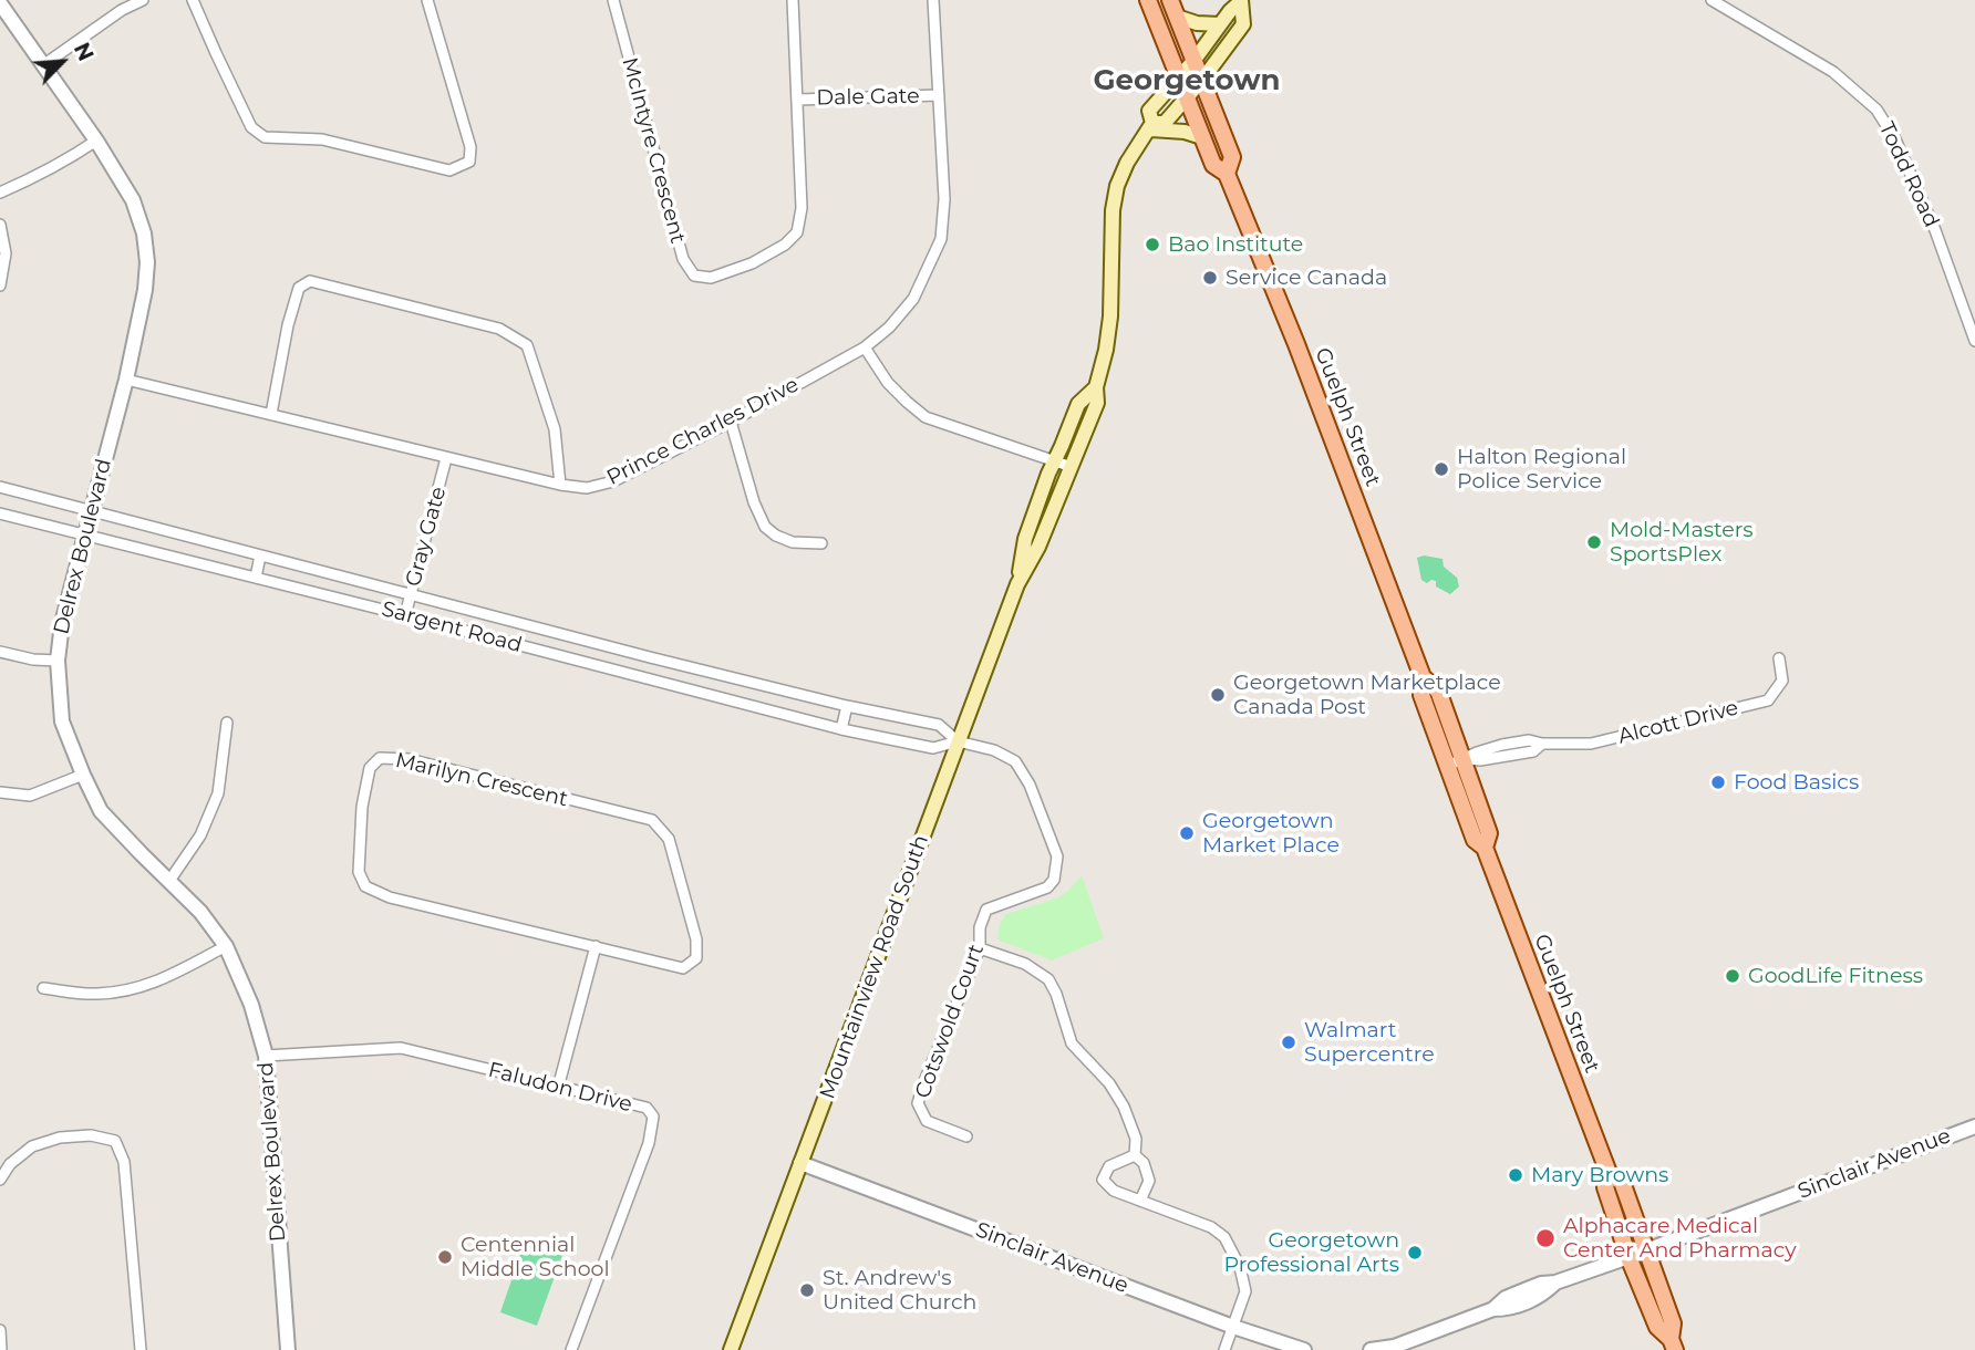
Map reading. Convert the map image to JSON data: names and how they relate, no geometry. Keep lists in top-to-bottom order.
{
  "streets": {
    "main road": ["Guelph Street", "Mountainview Road South"],
    "street": [
      "Dale Gate",
      "McIntyre Crescent",
      "Todd Road",
      "Prince Charles Drive",
      "Gray Gate",
      "Delrex Boulevard",
      "Sargent Road",
      "Alcott Drive",
      "Marilyn Crescent",
      "Cotswold Court",
      "Faludon Drive",
      "Sinclair Avenue"
    ]
  },
  "crossings": [
    ["Dale Gate", "McIntyre Crescent"],
    ["Dale Gate", "Prince Charles Drive"],
    ["Guelph Street", "Alcott Drive"],
    ["Guelph Street", "Mountainview Road South"],
    ["Guelph Street", "Sinclair Avenue"],
    ["Prince Charles Drive", "Gray Gate"],
    ["Prince Charles Drive", "Delrex Boulevard"],
    ["Gray Gate", "Sargent Road"],
    ["Delrex Boulevard", "Sargent Road"],
    ["Delrex Boulevard", "Faludon Drive"],
    ["Sargent Road", "Mountainview Road South"],
    ["Sargent Road", "Cotswold Court"],
    ["Mountainview Road South", "Cotswold Court"],
    ["Mountainview Road South", "Sinclair Avenue"]
  ],
  "districts": ["Georgetown"],
  "places": [
    "Bao Institute",
    "Service Canada",
    "Halton Regional Police Service",
    "Mold-Masters SportsPlex",
    "Georgetown Marketplace Canada Post",
    "Food Basics",
    "Georgetown Market Place",
    "GoodLife Fitness",
    "Walmart Supercentre",
    "Mary Browns",
    "Alphacare Medical Center And Pharmacy",
    "Georgetown Professional Arts",
    "Centennial Middle School",
    "St. Andrew's United Church"
  ],
  "north": "top right"
}
